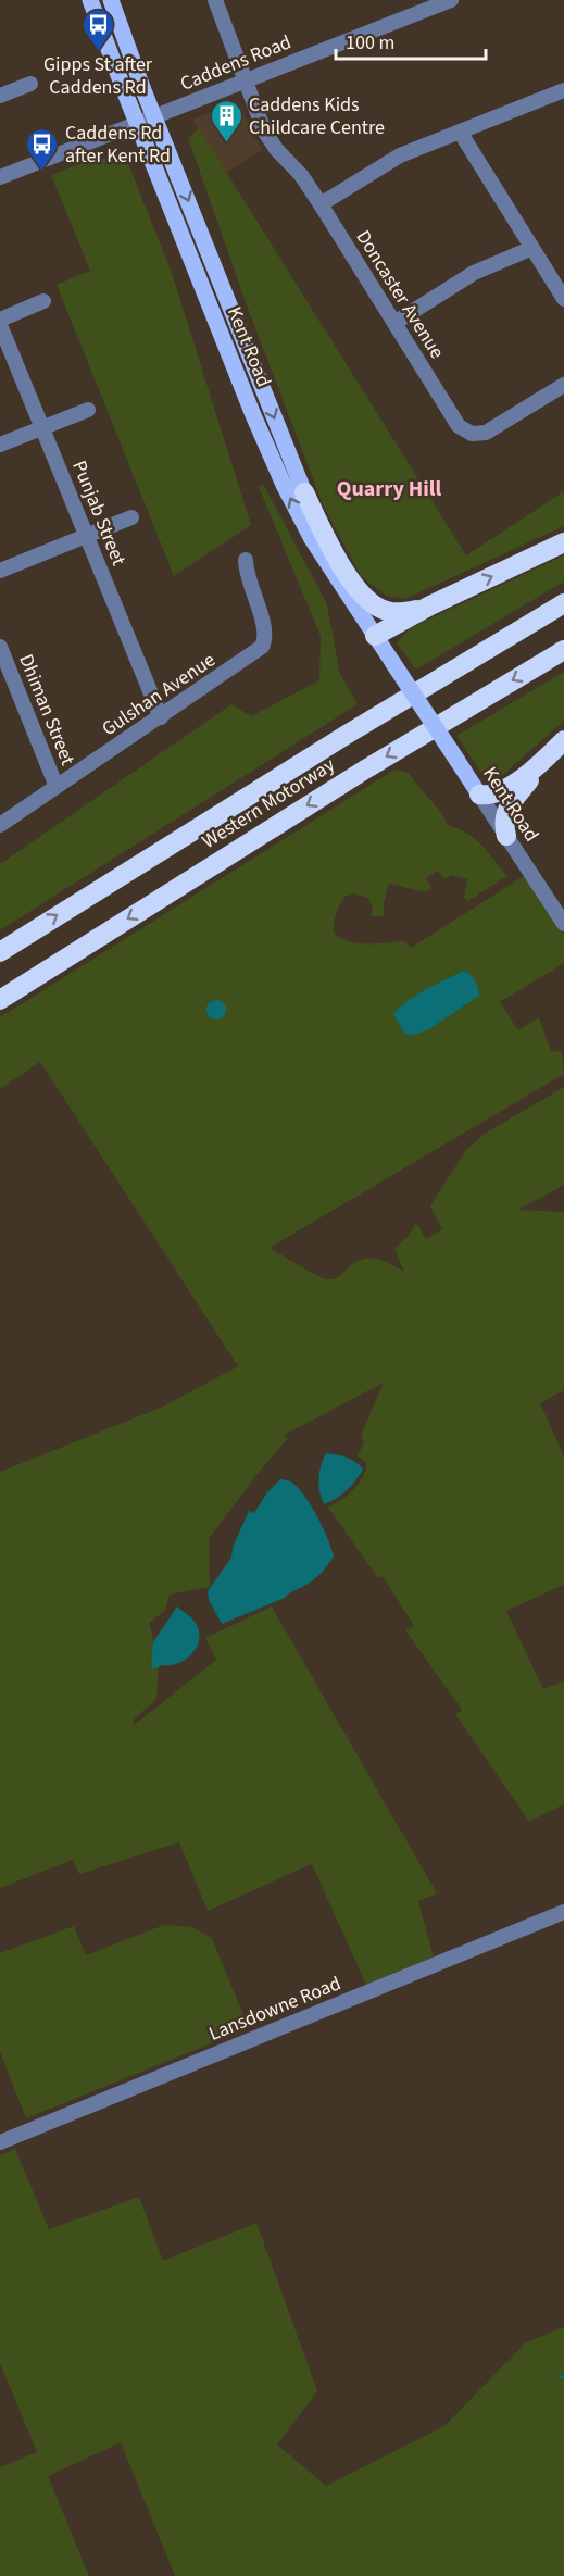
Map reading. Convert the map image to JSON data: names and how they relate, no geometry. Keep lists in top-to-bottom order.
{
  "streets": {
    "highway": ["Western Motorway"],
    "main road": ["Kent Road"],
    "street": [
      "Caddens Road",
      "Doncaster Avenue",
      "Punjab Street",
      "Gulshan Avenue",
      "Dhiman Street",
      "Lansdowne Road"
    ]
  },
  "crossings": [
    ["Caddens Road", "Doncaster Avenue"],
    ["Caddens Road", "Kent Road"],
    ["Punjab Street", "Gulshan Avenue"],
    ["Gulshan Avenue", "Dhiman Street"]
  ],
  "districts": ["Quarry Hill"],
  "places": {
    "bus stop": ["Gipps St after Caddens Rd", "Caddens Rd after Kent Rd"],
    "building": ["Caddens Kids Childcare Centre"]
  },
  "scale_bar": "100 m"
}
